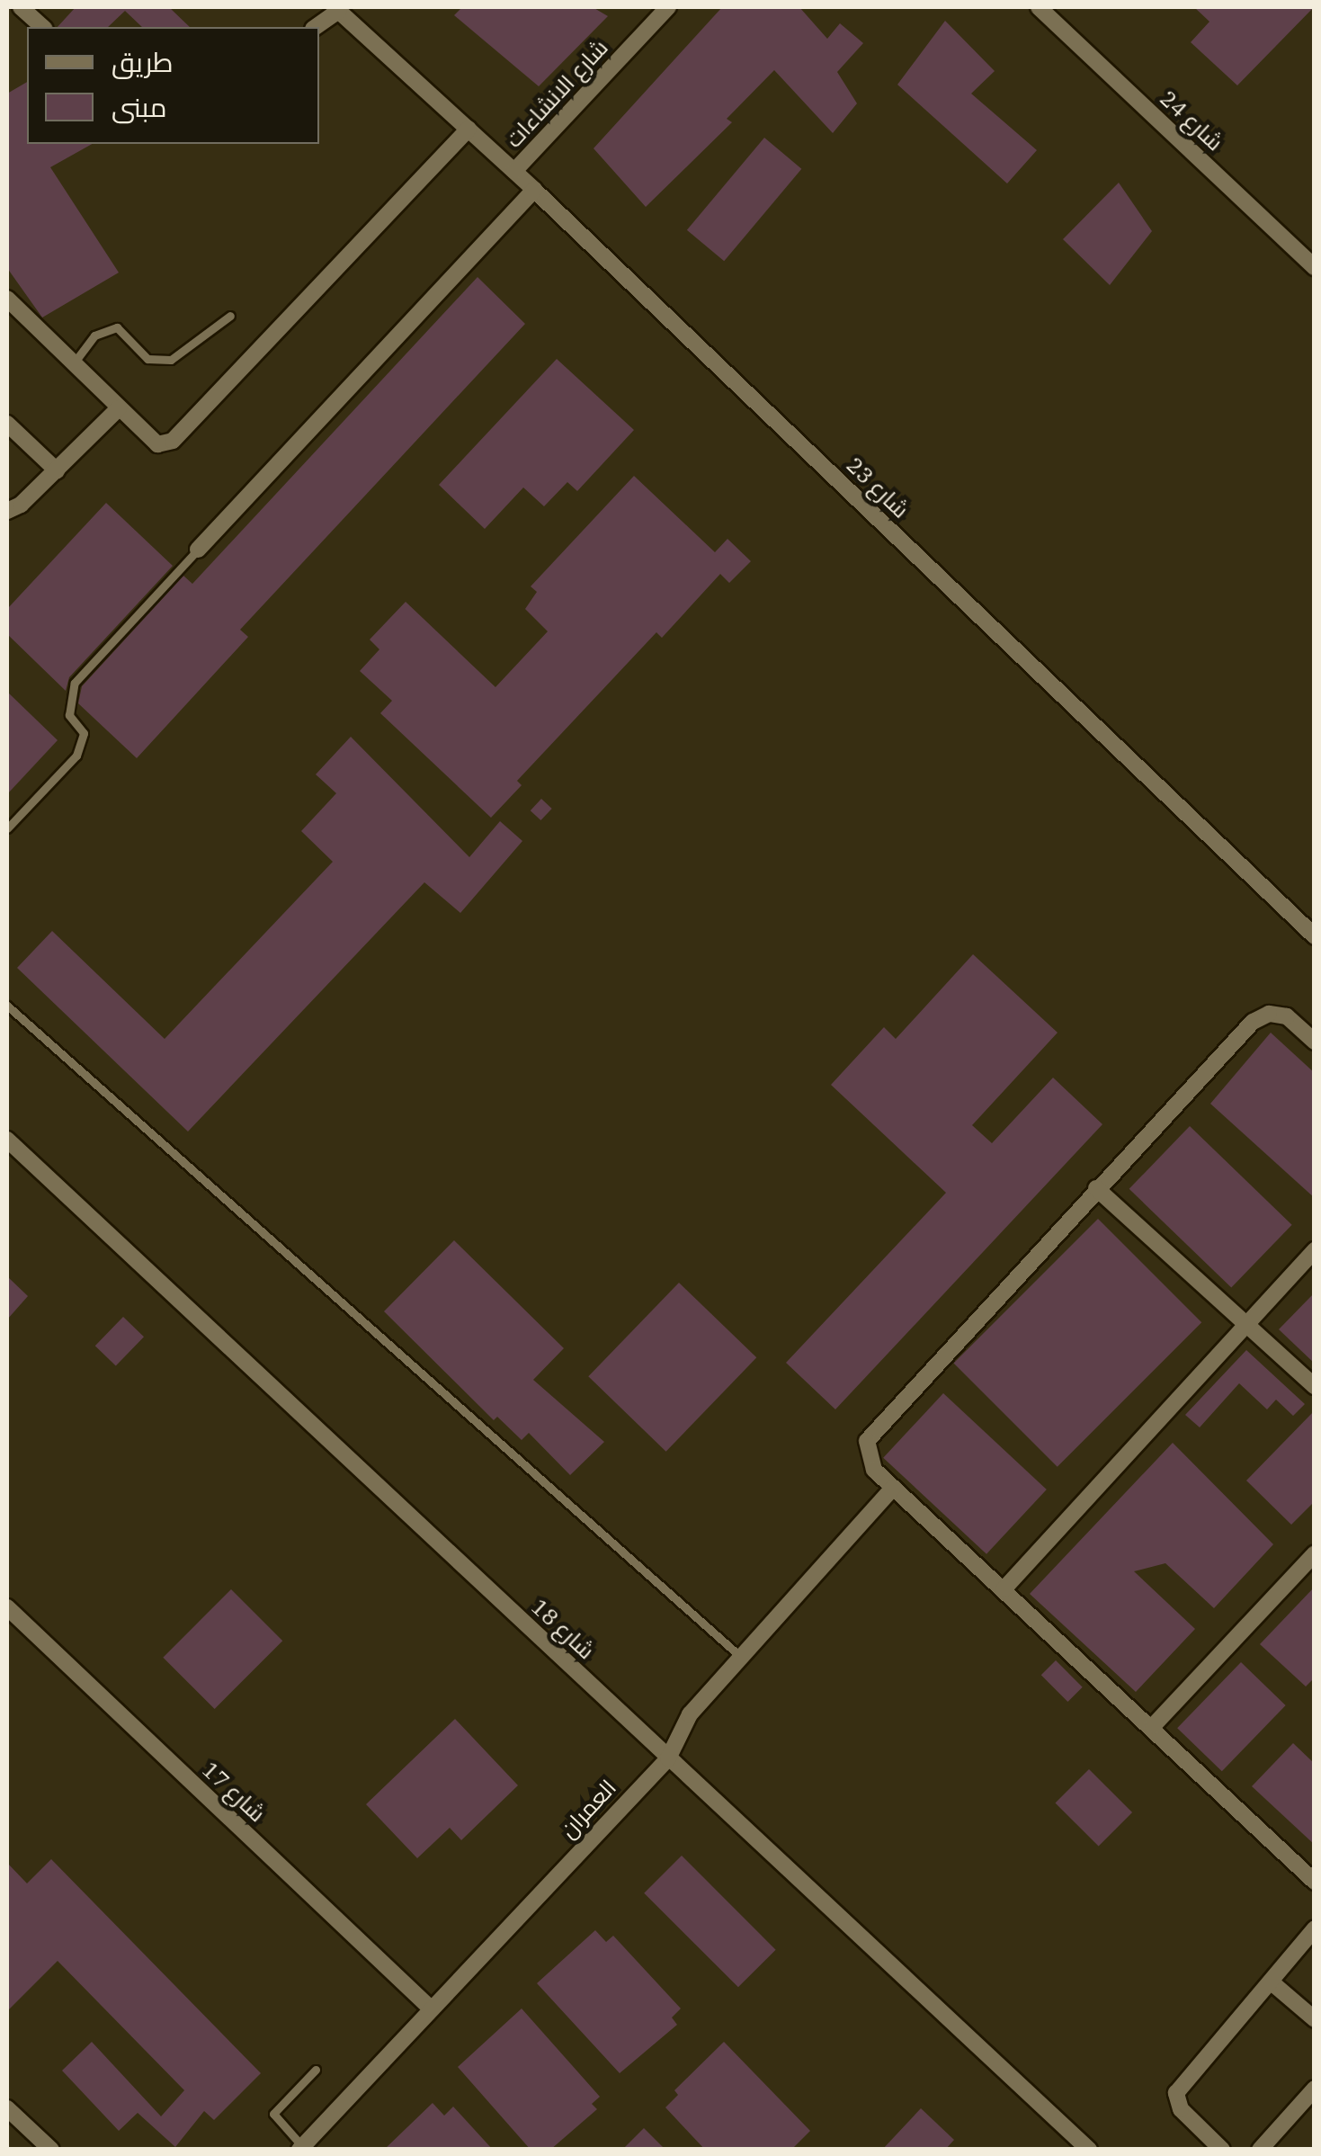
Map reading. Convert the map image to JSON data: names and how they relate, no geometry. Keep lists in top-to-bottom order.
{
  "streets": {
    "street": [
      "شارع الانشاءات",
      "شارع 24",
      "شارع 23",
      "شارع 18",
      "شارع 17",
      "العمران"
    ]
  },
  "crossings": [
    ["شارع الانشاءات", "شارع 23"],
    ["شارع 18", "العمران"],
    ["شارع 17", "العمران"]
  ],
  "legend": ["طريق", "مبنى"]
}
